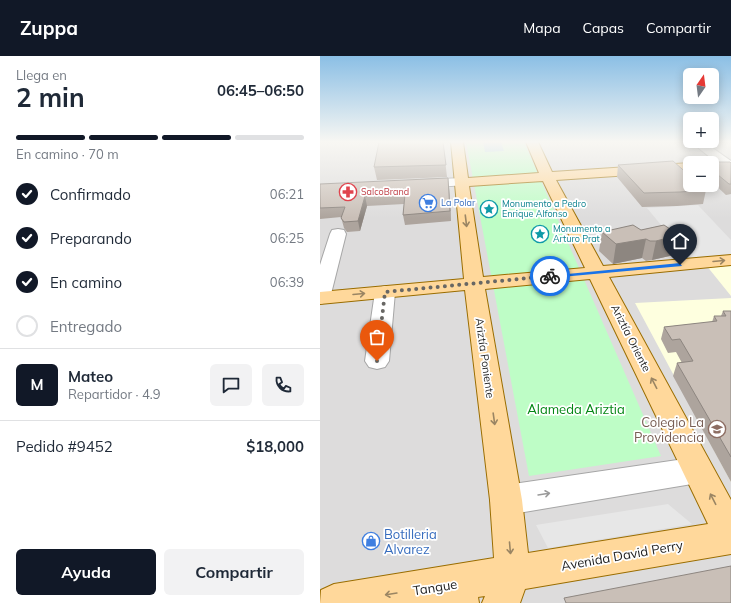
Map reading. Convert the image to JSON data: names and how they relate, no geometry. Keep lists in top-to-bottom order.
{
  "streets": {
    "main road": [
      "Ariztía Oriente",
      "Ariztía Poniente",
      "Avenida David Perry",
      "Tangue"
    ]
  },
  "crossings": [
    ["Ariztía Poniente", "Avenida David Perry"],
    ["Ariztía Poniente", "Tangue"],
    ["Avenida David Perry", "Tangue"]
  ],
  "one_way": ["Ariztía Oriente", "Ariztía Poniente", "Tangue"],
  "parks": ["Alameda Ariztia"],
  "places": {
    "pharmacy": ["SalcoBrand"],
    "supermarket": ["La Polar"],
    "place": ["Monumento a Pedro Enrique Alfonso", "Monumento a Arturo Prat"],
    "school or university": ["Colegio La Providencia"],
    "shop": ["Botilleria Alvarez"]
  },
  "north": "top",
  "page": {
    "header": "Zuppa",
    "nav": ["Mapa", "Capas", "Compartir"],
    "heading": ["2 min", "Llega en", "06:45–06:50"],
    "panel": [
      "Mateo",
      "Repartidor · 4.9",
      "Pedido #9452",
      "$18,000"
    ],
    "map_buttons": ["+", "−"],
    "bar": "En camino · 70 m",
    "list": [
      ["Confirmado", "06:21"],
      ["Preparando", "06:25"],
      ["En camino", "06:39"],
      "Entregado"
    ],
    "round": "M",
    "buttons": ["Ayuda", "Compartir"]
  }
}
